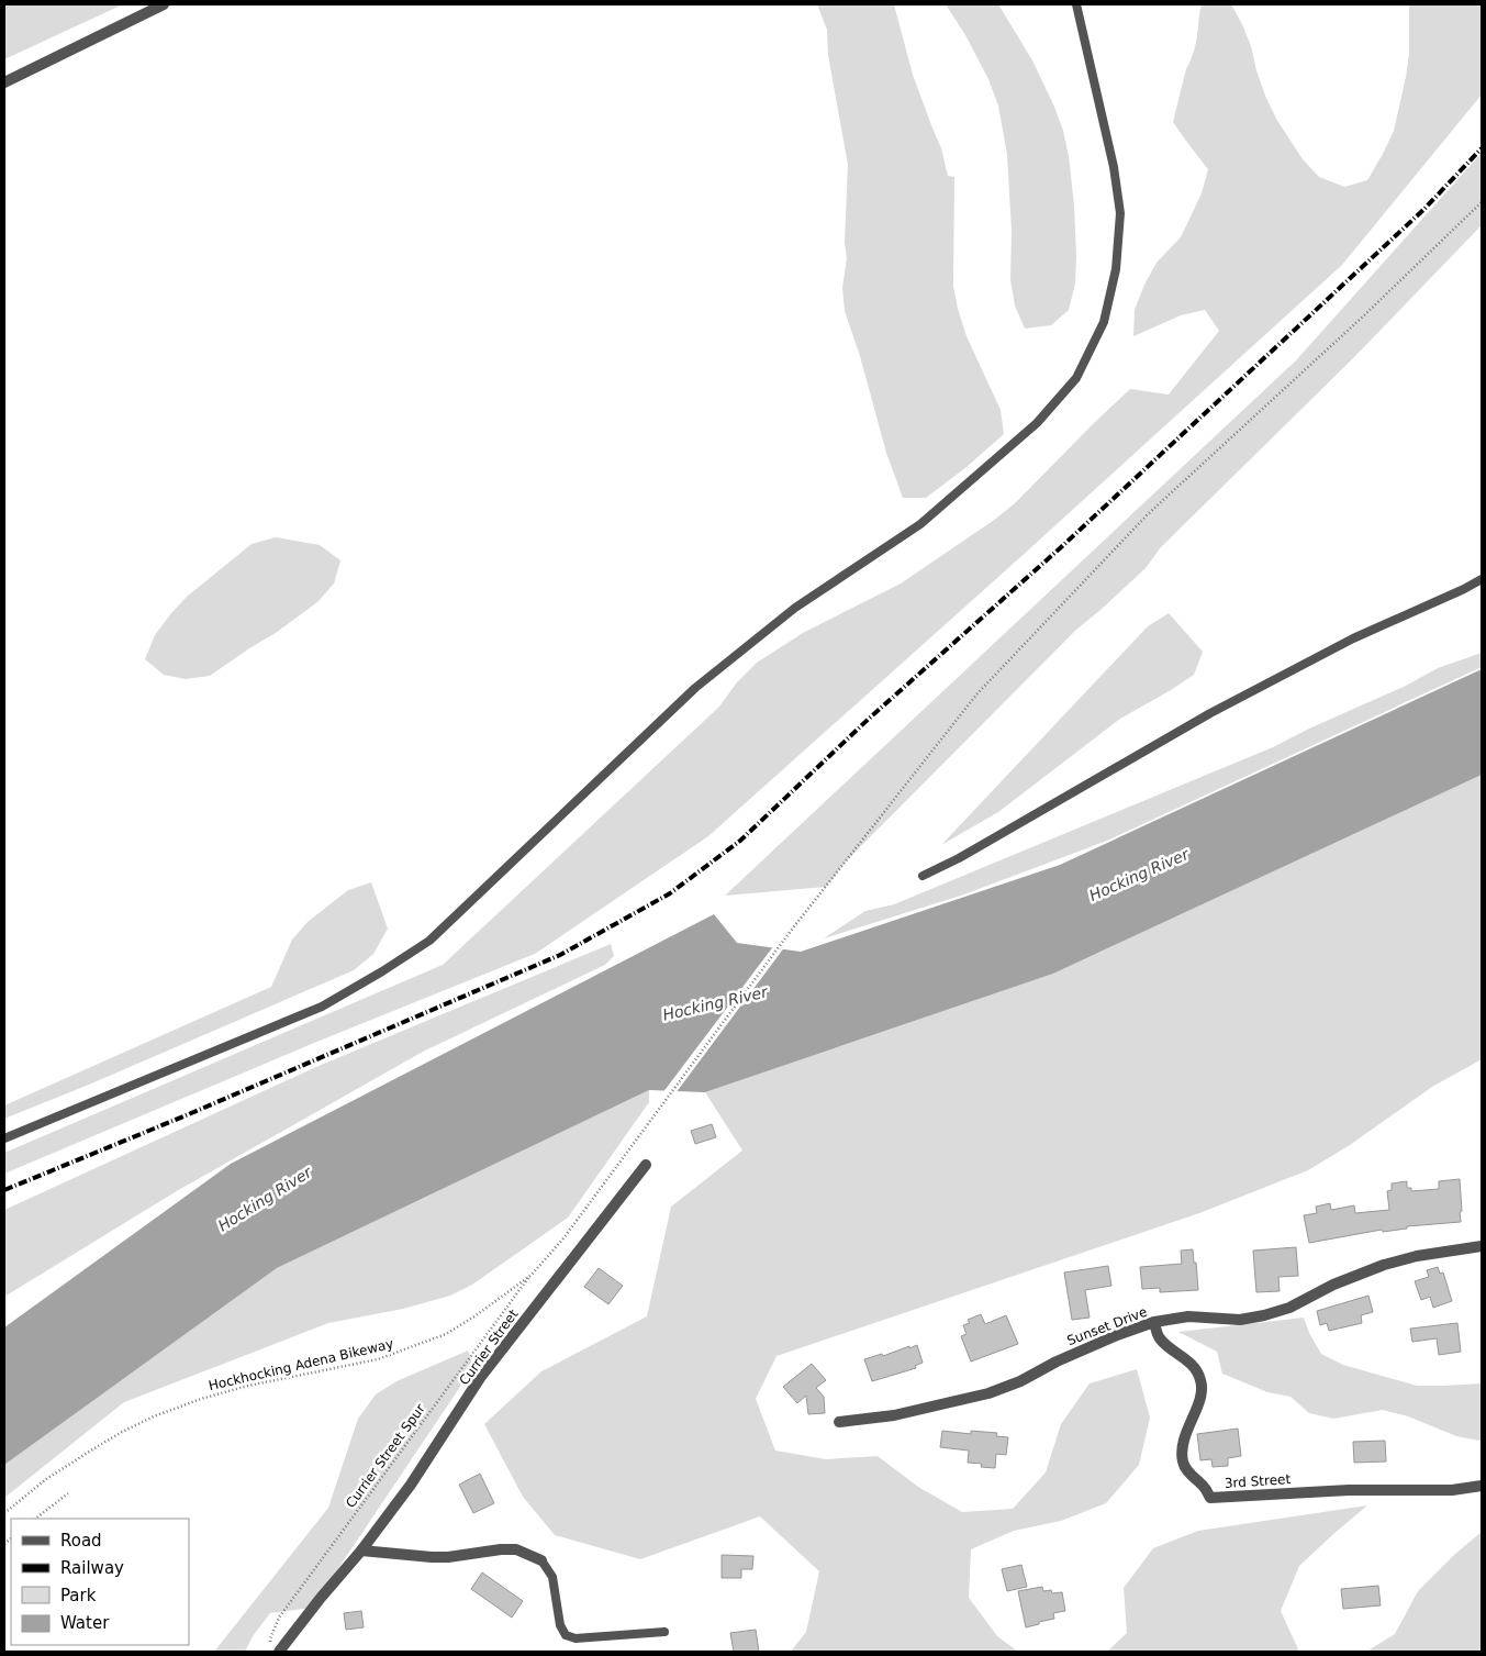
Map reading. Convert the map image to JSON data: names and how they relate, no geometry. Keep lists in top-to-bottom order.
{
  "streets": {
    "street": ["Sunset Drive", "Currier Street", "3rd Street"],
    "path": ["Hockhocking Adena Bikeway", "Currier Street Spur"]
  },
  "crossings": [
    ["Sunset Drive", "3rd Street"],
    ["Currier Street", "Currier Street Spur"],
    ["Hockhocking Adena Bikeway", "Currier Street Spur"]
  ],
  "water": ["Hocking River"],
  "legend": [
    "Road",
    "Railway",
    "Park",
    "Water"
  ]
}
